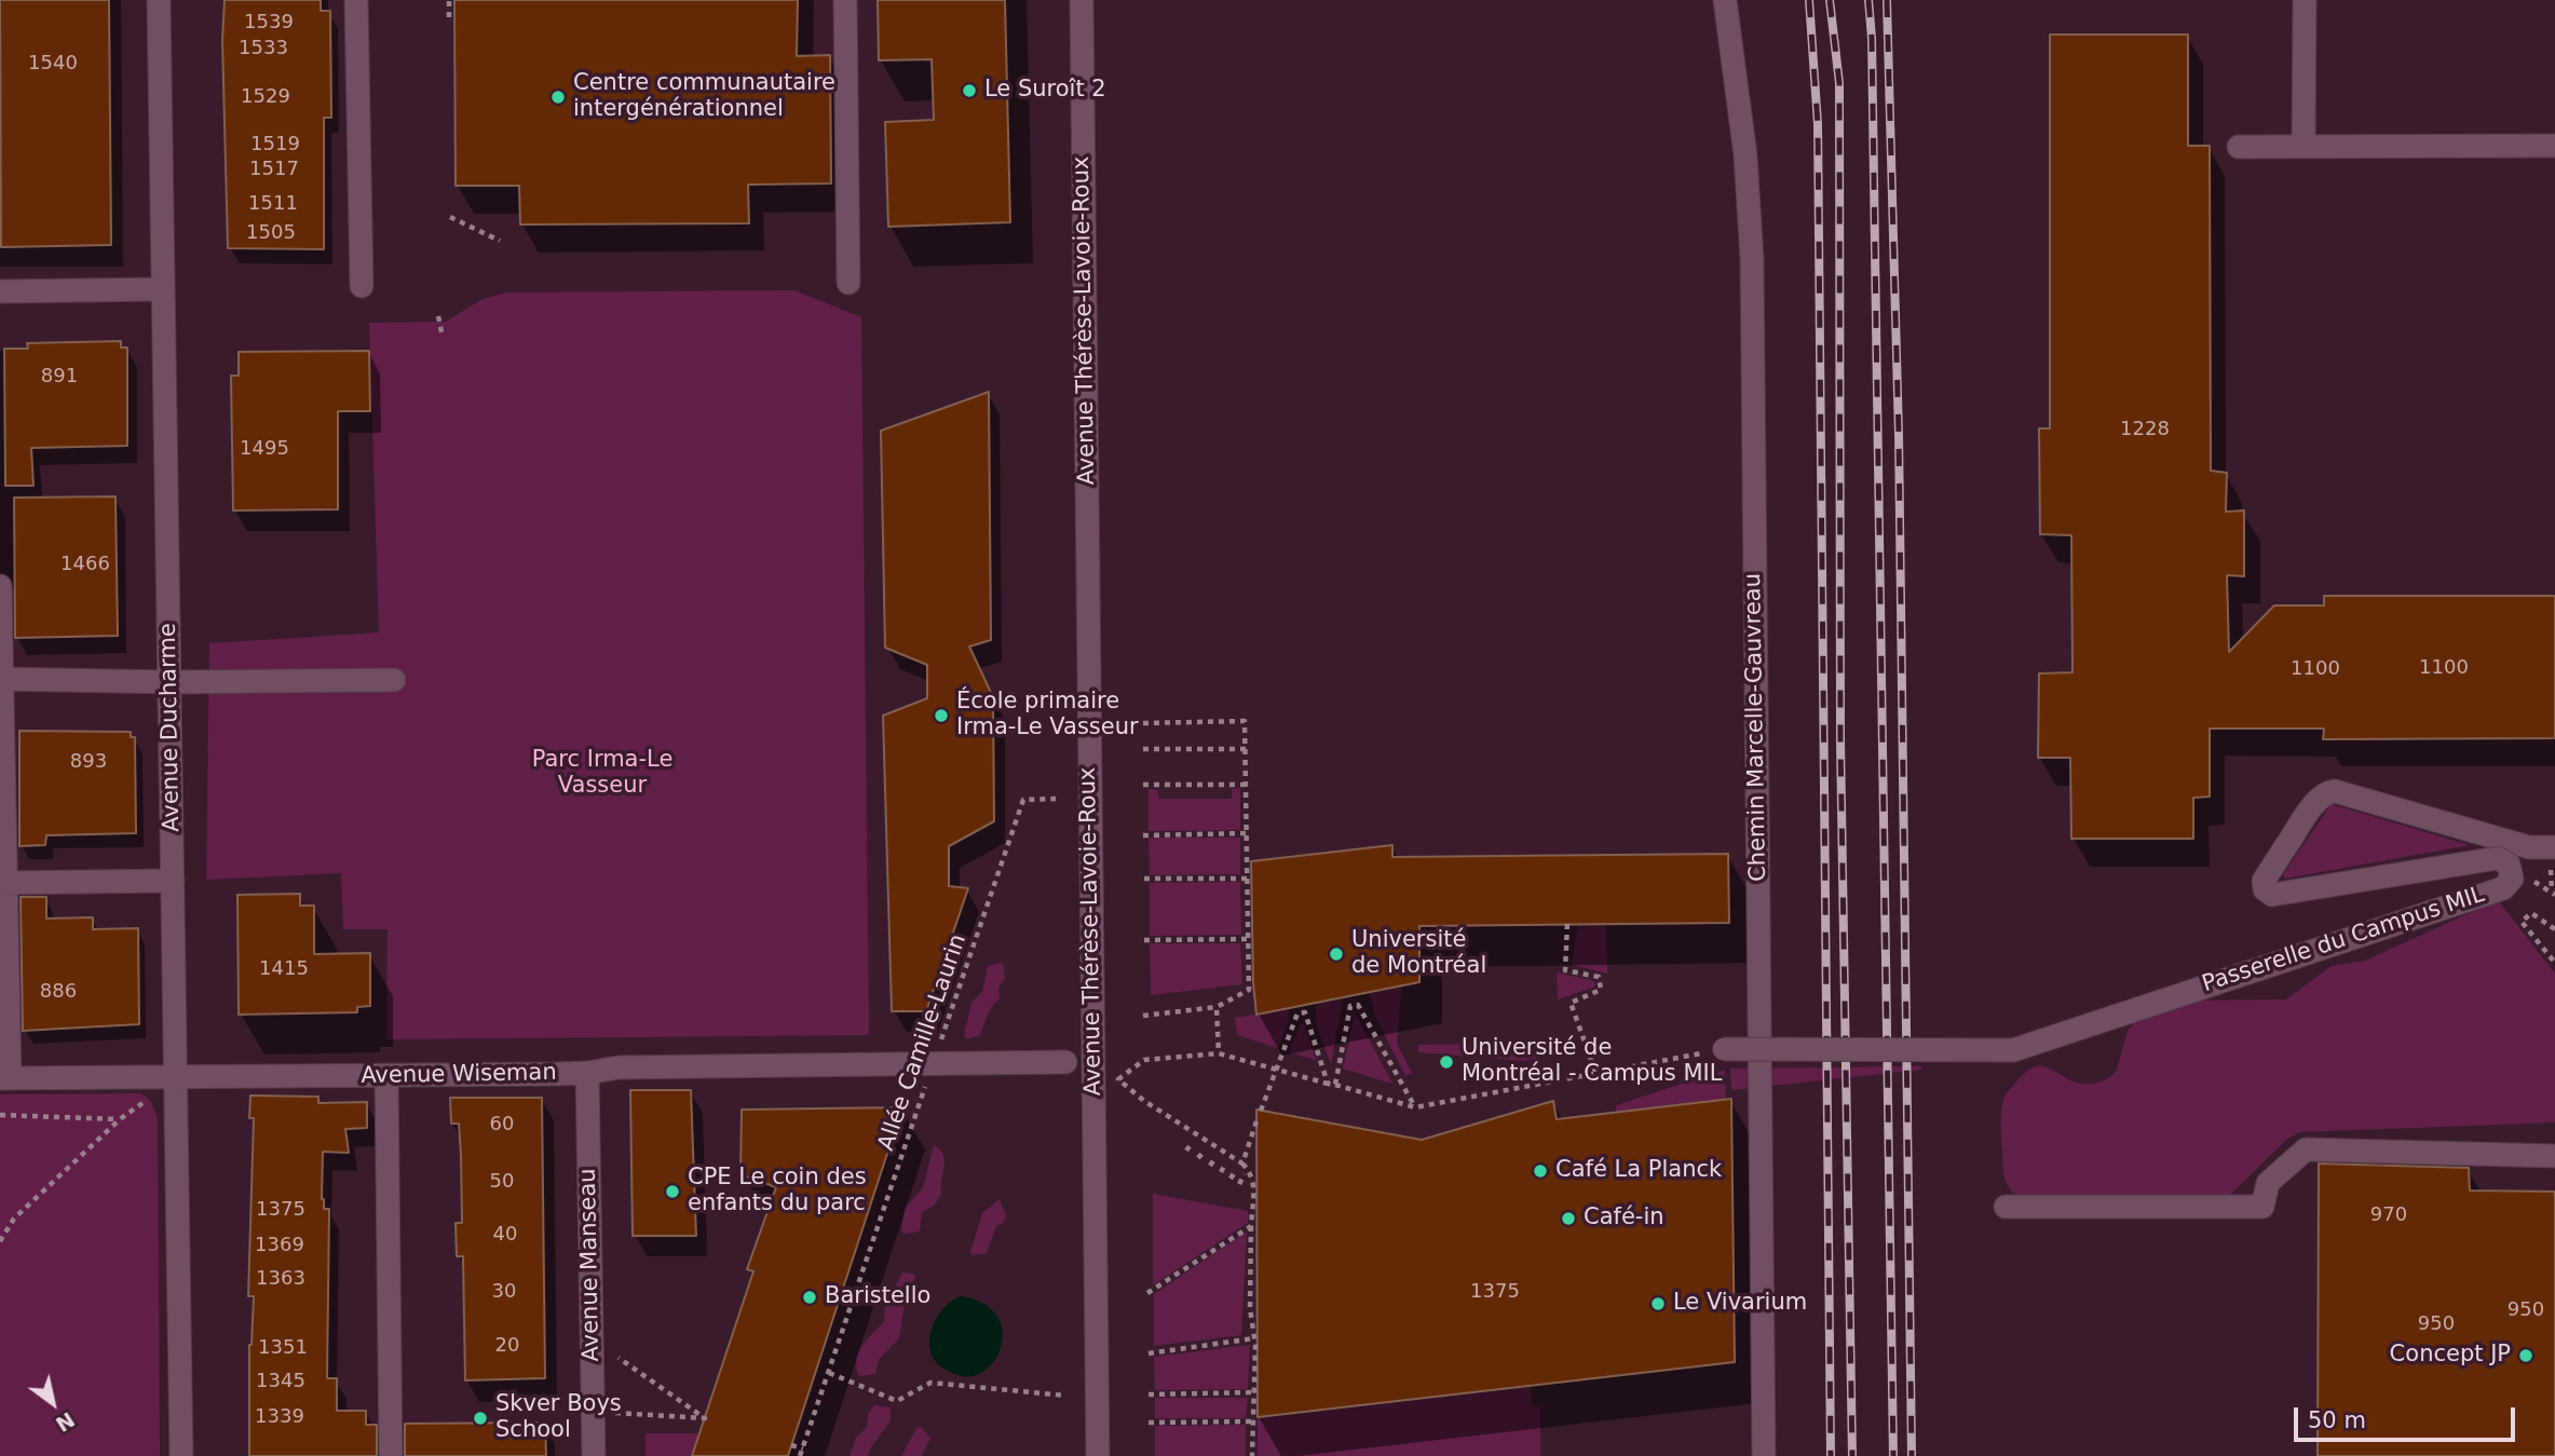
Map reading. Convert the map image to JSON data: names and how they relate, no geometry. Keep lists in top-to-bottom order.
{
  "streets": {
    "street": [
      "Avenue Thérèse-Lavoie-Roux",
      "Avenue Ducharme",
      "Chemin Marcelle-Gauvreau",
      "Passerelle du Campus MIL",
      "Avenue Wiseman",
      "Avenue Manseau"
    ],
    "path": ["Allée Camille-Laurin"]
  },
  "crossings": [
    ["Avenue Ducharme", "Avenue Wiseman"],
    ["Allée Camille-Laurin", "Avenue Wiseman"],
    ["Avenue Wiseman", "Avenue Manseau"]
  ],
  "parks": ["Parc Irma-Le Vasseur"],
  "places": [
    "Le Suroît 2",
    "Centre communautaire intergénérationnel",
    "École primaire Irma-Le Vasseur",
    "Université de Montréal",
    "Université de Montréal - Campus MIL",
    "Café La Planck",
    "CPE Le coin des enfants du parc",
    "Café-in",
    "Baristello",
    "Le Vivarium",
    "Concept JP",
    "Skver Boys School"
  ],
  "house_numbers": [
    "1539",
    "1533",
    "1540",
    "1529",
    "1519",
    "1517",
    "1511",
    "1505",
    "891",
    "1228",
    "1495",
    "1466",
    "1100",
    "1100",
    "893",
    "1415",
    "886",
    "60",
    "50",
    "1375",
    "970",
    "40",
    "1369",
    "1363",
    "30",
    "1375",
    "950",
    "950",
    "20",
    "1351",
    "1345",
    "1339"
  ],
  "scale_bar": "50 m",
  "north": "bottom right"
}
